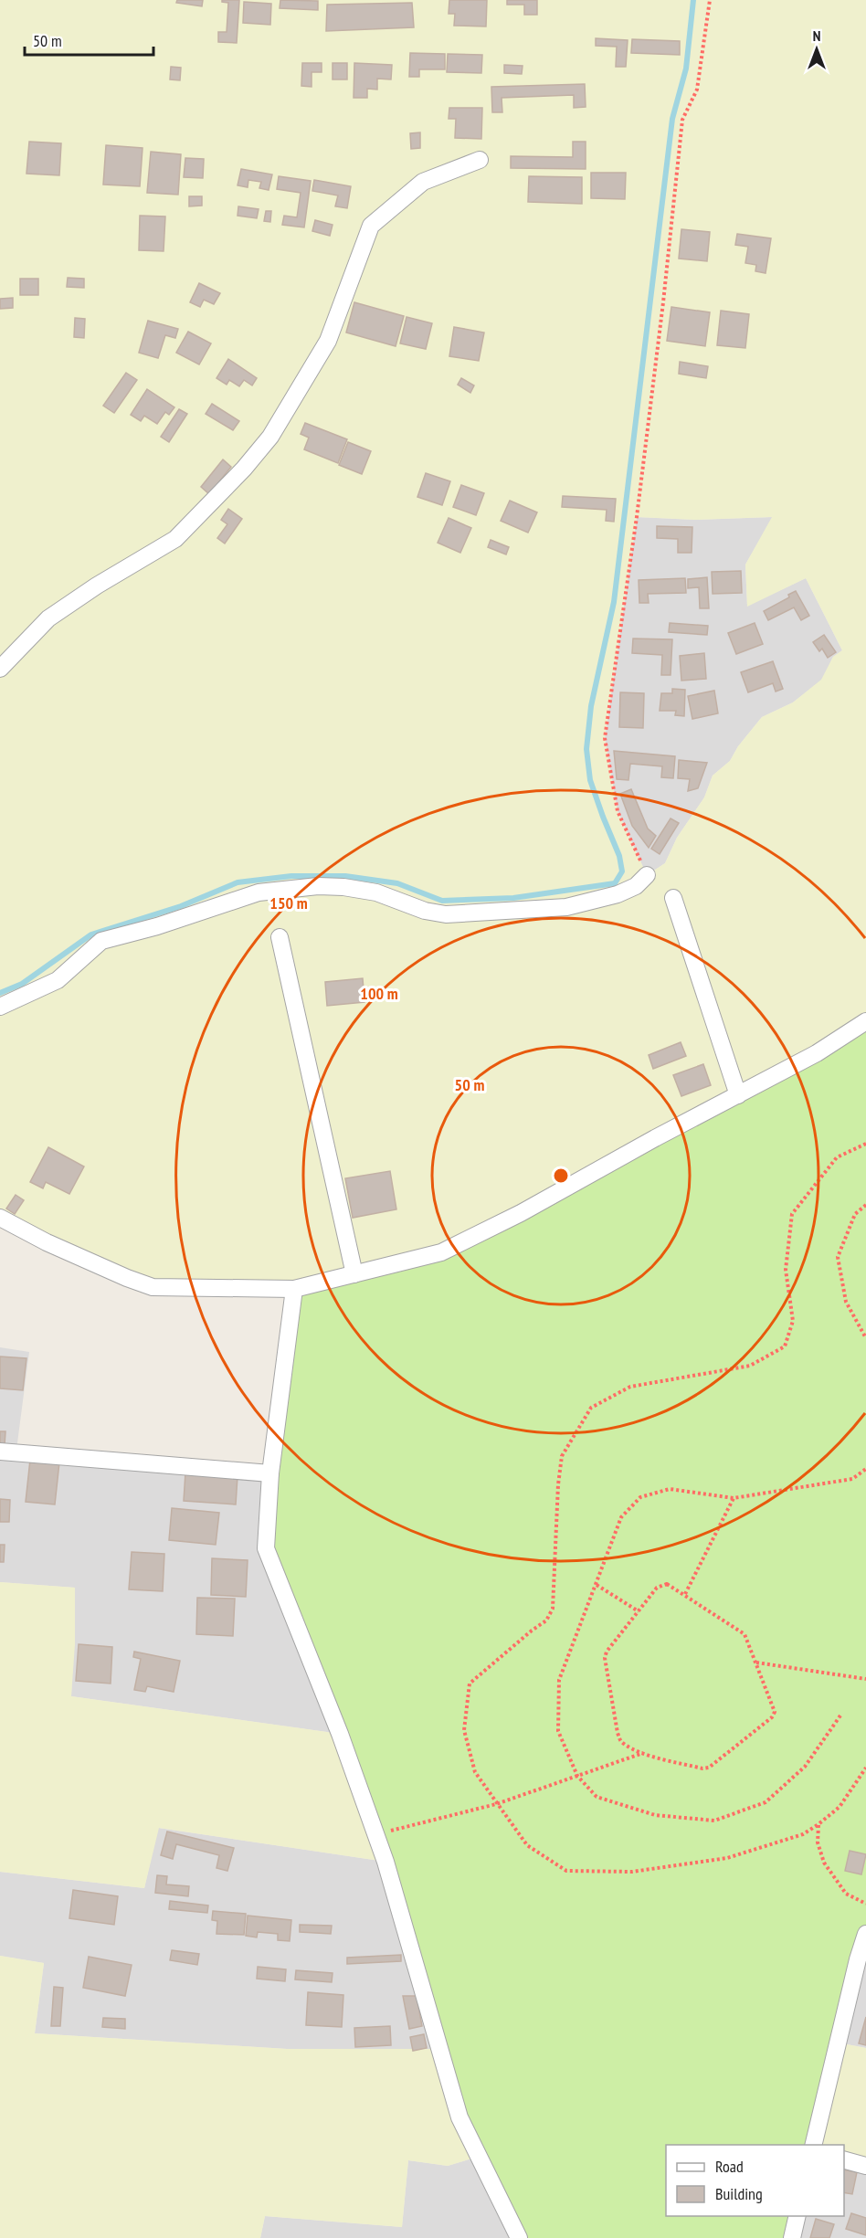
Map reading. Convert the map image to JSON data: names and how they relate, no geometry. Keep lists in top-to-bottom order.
{
  "legend": ["Road", "Building"],
  "scale_bar": "50 m",
  "north": "top",
  "rings": ["150 m", "100 m", "50 m"]
}
